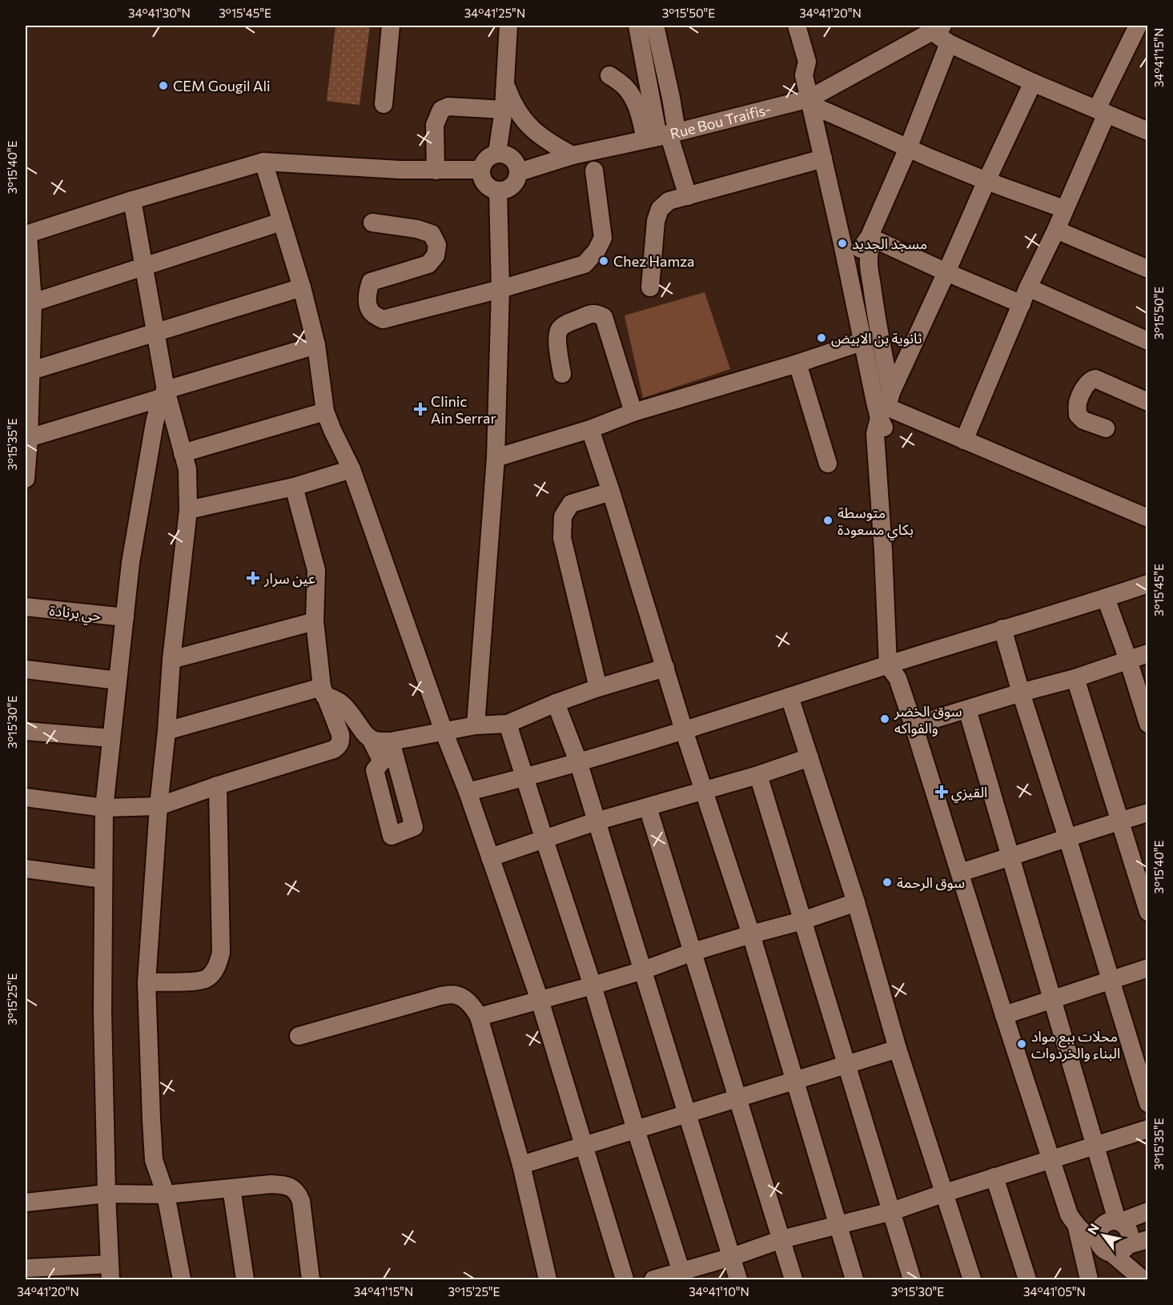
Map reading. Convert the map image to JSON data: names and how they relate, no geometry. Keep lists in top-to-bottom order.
{
  "streets": {
    "street": ["Rue Bou Traifis-", "حي برنادة"]
  },
  "places": {
    "other": [
      "CEM Gougil Ali",
      "مسجد الجديد",
      "Chez Hamza",
      "ثانوية بن الابيض",
      "متوسطة بكاي مسعودة",
      "سوق الخضر والفواكه",
      "سوق الرحمة",
      "محلات ببع مواد البناء والخردوات"
    ],
    "health": ["Clinic Ain Serrar", "عين سرار", "القيزي"]
  },
  "north": "top left",
  "coordinates": [
    "34°41'30\"N",
    "3°15'45\"E",
    "34°41'25\"N",
    "3°15'50\"E",
    "34°41'20\"N",
    "34°41'15\"N",
    "3°15'40\"E",
    "3°15'35\"E",
    "3°15'30\"E",
    "3°15'25\"E",
    "34°41'10\"N",
    "34°41'05\"N"
  ]
}
